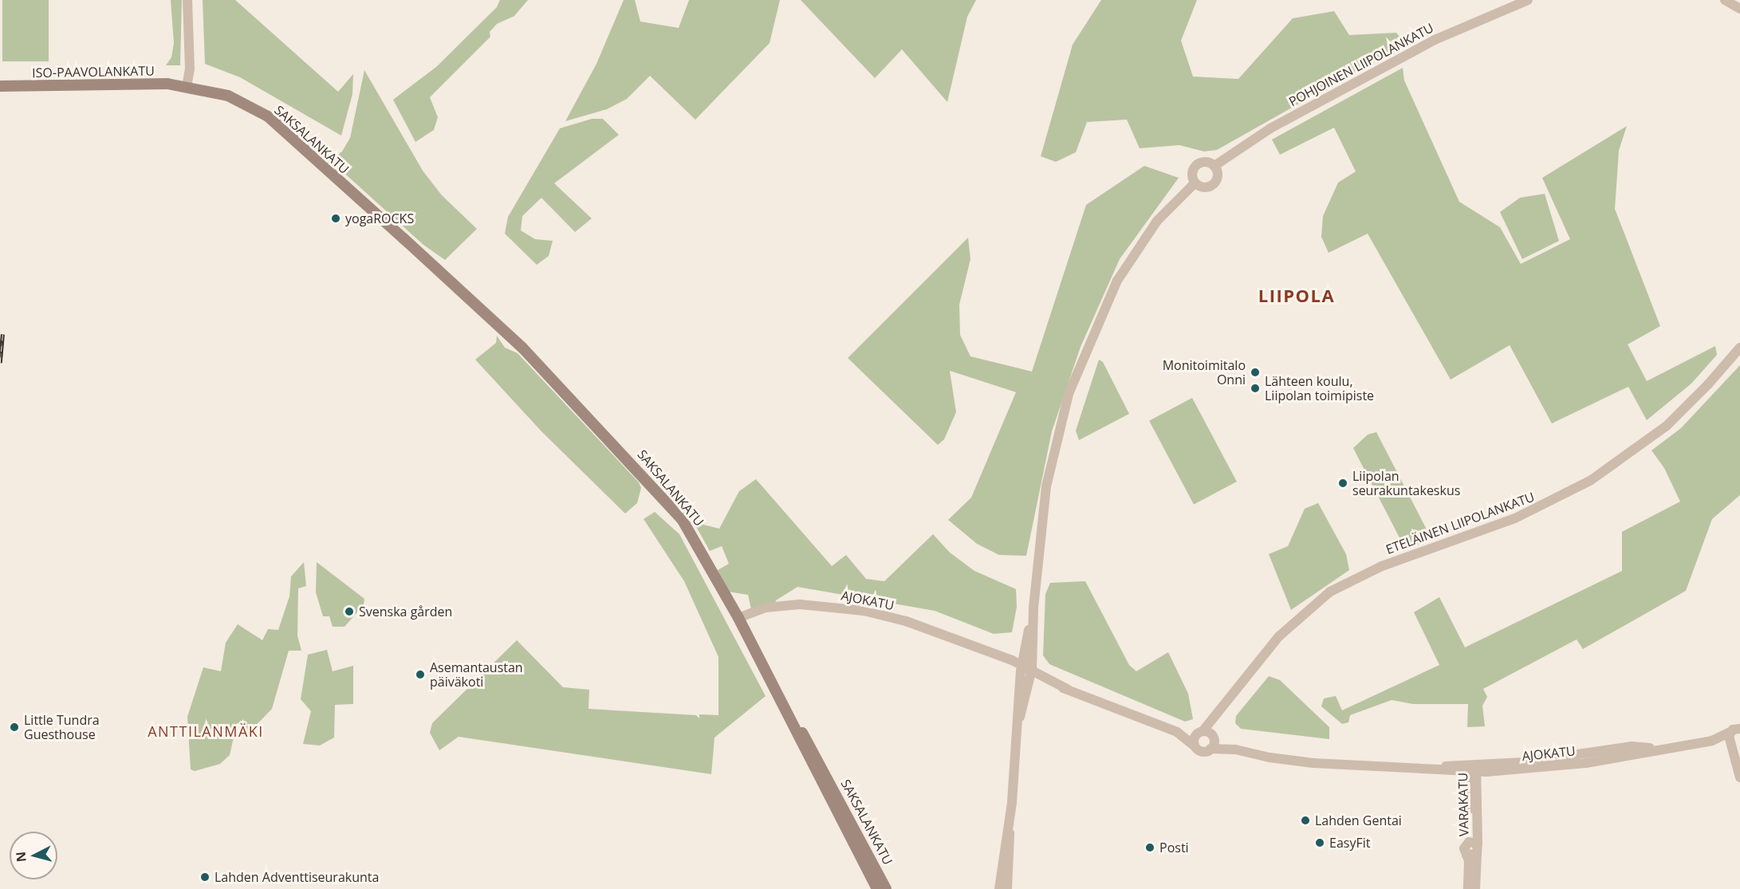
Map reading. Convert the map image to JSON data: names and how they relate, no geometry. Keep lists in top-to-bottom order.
{
  "streets": {
    "main road": ["ISO-PAAVOLANKATU", "SAKSALANKATU"],
    "street": [
      "POHJOINEN LIIPOLANKATU",
      "ETELÄINEN LIIPOLANKATU",
      "AJOKATU",
      "VARAKATU"
    ]
  },
  "crossings": [
    ["ISO-PAAVOLANKATU", "SAKSALANKATU"],
    ["SAKSALANKATU", "AJOKATU"],
    ["ETELÄINEN LIIPOLANKATU", "AJOKATU"],
    ["AJOKATU", "VARAKATU"]
  ],
  "districts": ["LIIPOLA", "ANTTILANMÄKI"],
  "places": [
    "yogaROCKS",
    "Monitoimitalo Onni",
    "Lähteen koulu, Liipolan toimipiste",
    "Liipolan seurakuntakeskus",
    "Svenska gården",
    "Asemantaustan päiväkoti",
    "Little Tundra Guesthouse",
    "Lahden Gentai",
    "EasyFit",
    "Posti",
    "Lahden Adventtiseurakunta"
  ],
  "north": "left"
}
